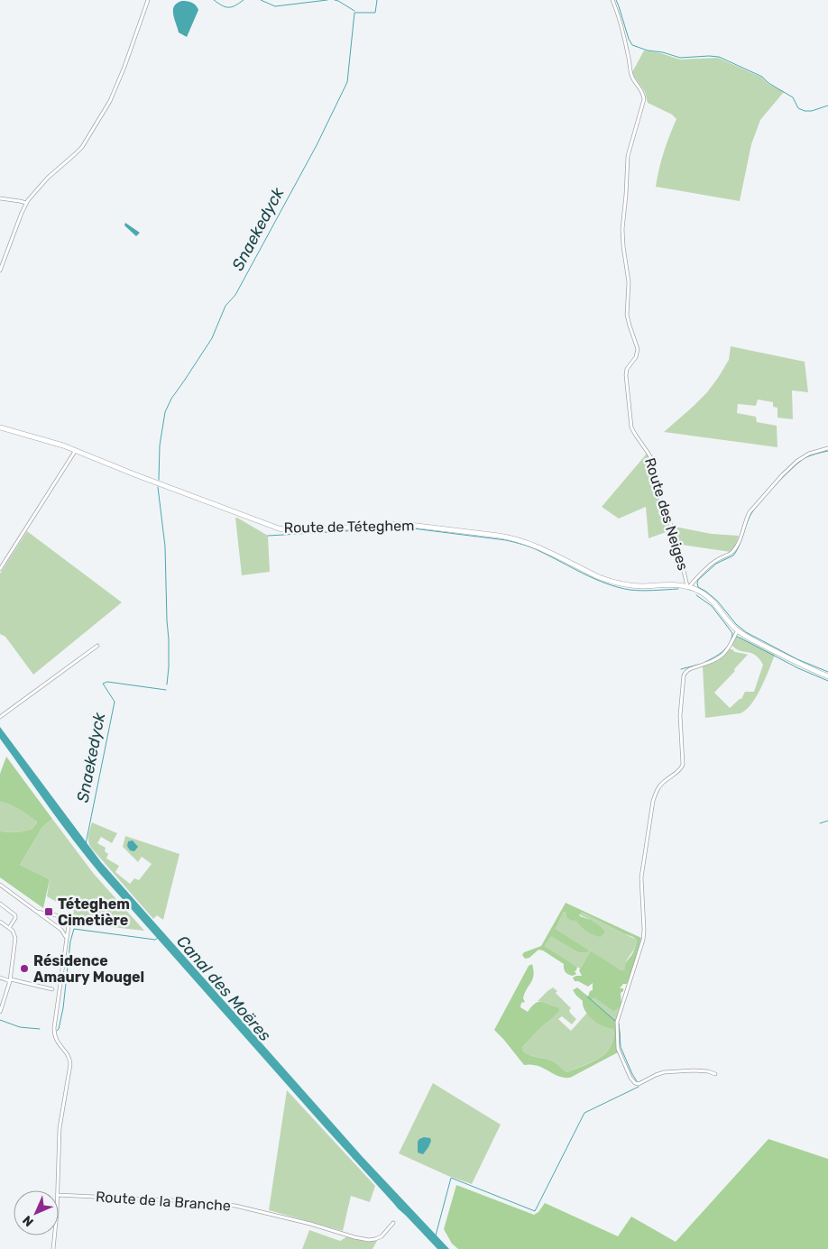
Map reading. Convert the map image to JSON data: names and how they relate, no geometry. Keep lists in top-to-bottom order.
{
  "streets": {
    "main road": ["Route de Téteghem"],
    "street": ["Route des Neiges", "Route de la Branche"]
  },
  "crossings": [
    ["Route des Neiges", "Route de Téteghem"]
  ],
  "water": ["Snaekedyck", "Canal des Moëres"],
  "places": {
    "transit": ["Téteghem Cimetière"],
    "other": ["Résidence Amaury Mougel"]
  },
  "north": "bottom left"
}
